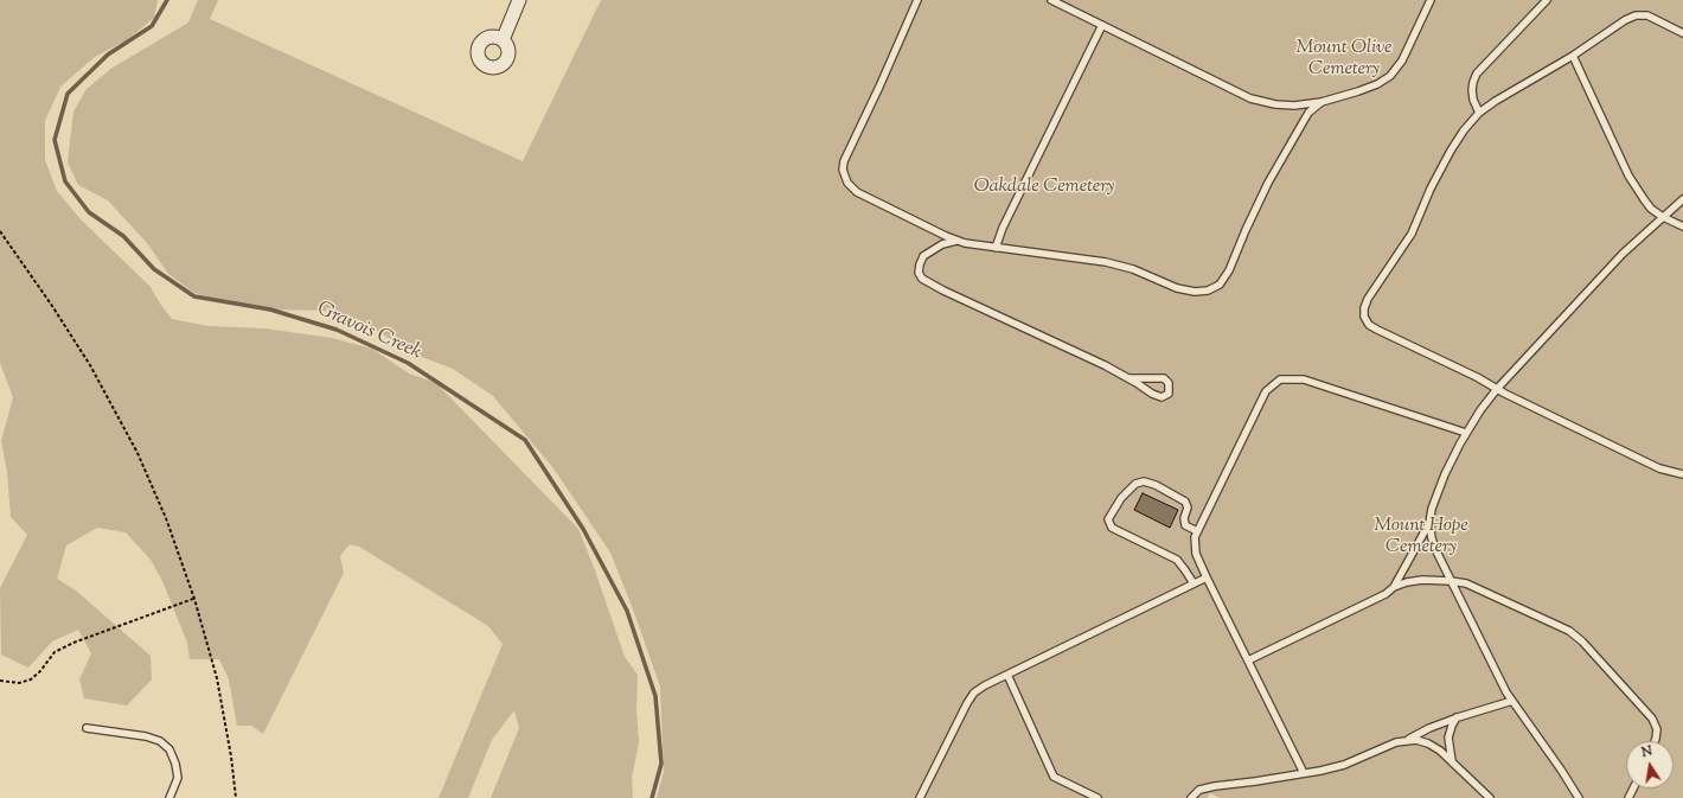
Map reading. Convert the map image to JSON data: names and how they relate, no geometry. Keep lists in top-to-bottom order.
{
  "water": ["Gravois Creek"],
  "parks": ["Mount Olive Cemetery", "Oakdale Cemetery", "Mount Hope Cemetery"],
  "north": "top"
}
